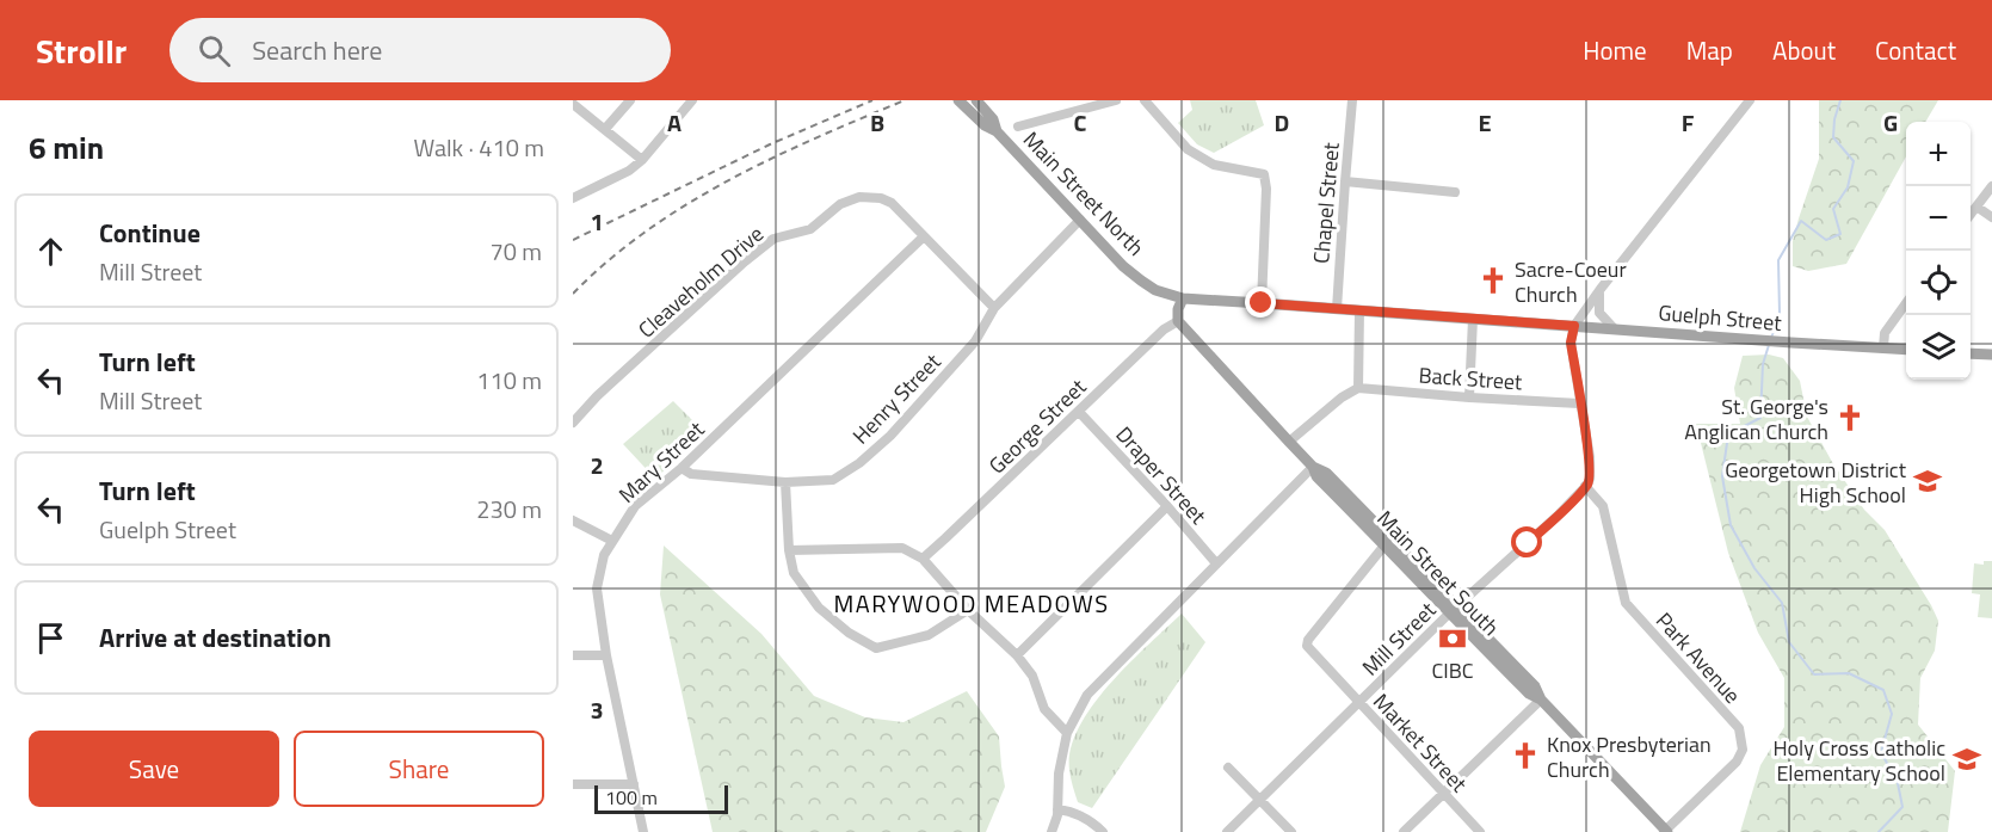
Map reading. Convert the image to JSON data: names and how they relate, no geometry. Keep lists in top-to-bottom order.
{
  "streets": {
    "main road": ["Main Street North", "Guelph Street", "Main Street South"],
    "street": [
      "Chapel Street",
      "Cleaveholm Drive",
      "Back Street",
      "Henry Street",
      "George Street",
      "Mary Street",
      "Draper Street",
      "Mill Street",
      "Park Avenue",
      "Market Street"
    ]
  },
  "crossings": [
    ["Main Street North", "Guelph Street"],
    ["Main Street North", "Henry Street"],
    ["Chapel Street", "Guelph Street"],
    ["Cleaveholm Drive", "Henry Street"],
    ["Cleaveholm Drive", "Mary Street"],
    ["Henry Street", "Mary Street"],
    ["George Street", "Draper Street"],
    ["George Street", "Main Street South"],
    ["Main Street South", "Mill Street"],
    ["Main Street South", "Park Avenue"],
    ["Main Street South", "Market Street"],
    ["Mill Street", "Park Avenue"],
    ["Mill Street", "Market Street"]
  ],
  "districts": ["MARYWOOD MEADOWS"],
  "places": {
    "church": ["Sacre-Coeur Church", "St. George's Anglican Church", "Knox Presbyterian Church"],
    "school or university": ["Georgetown District High School", "Holy Cross Catholic Elementary School"],
    "bank": ["CIBC"]
  },
  "scale_bar": "100 m",
  "page": {
    "header": "Strollr",
    "search": "Search here",
    "nav": [
      "Home",
      "Map",
      "About",
      "Contact"
    ],
    "heading": ["6 min", "Walk · 410 m"],
    "map_buttons": ["+", "−"],
    "list": [
      ["Continue", "Mill Street", "70 m"],
      ["Turn left", "Mill Street", "110 m"],
      ["Turn left", "Guelph Street", "230 m"],
      "Arrive at destination"
    ],
    "buttons": ["Save", "Share"],
    "scale": "100 m"
  },
  "grid": {
    "columns": [
      "A",
      "B",
      "C",
      "D",
      "E",
      "F",
      "G"
    ],
    "rows": ["1", "2", "3"]
  }
}
